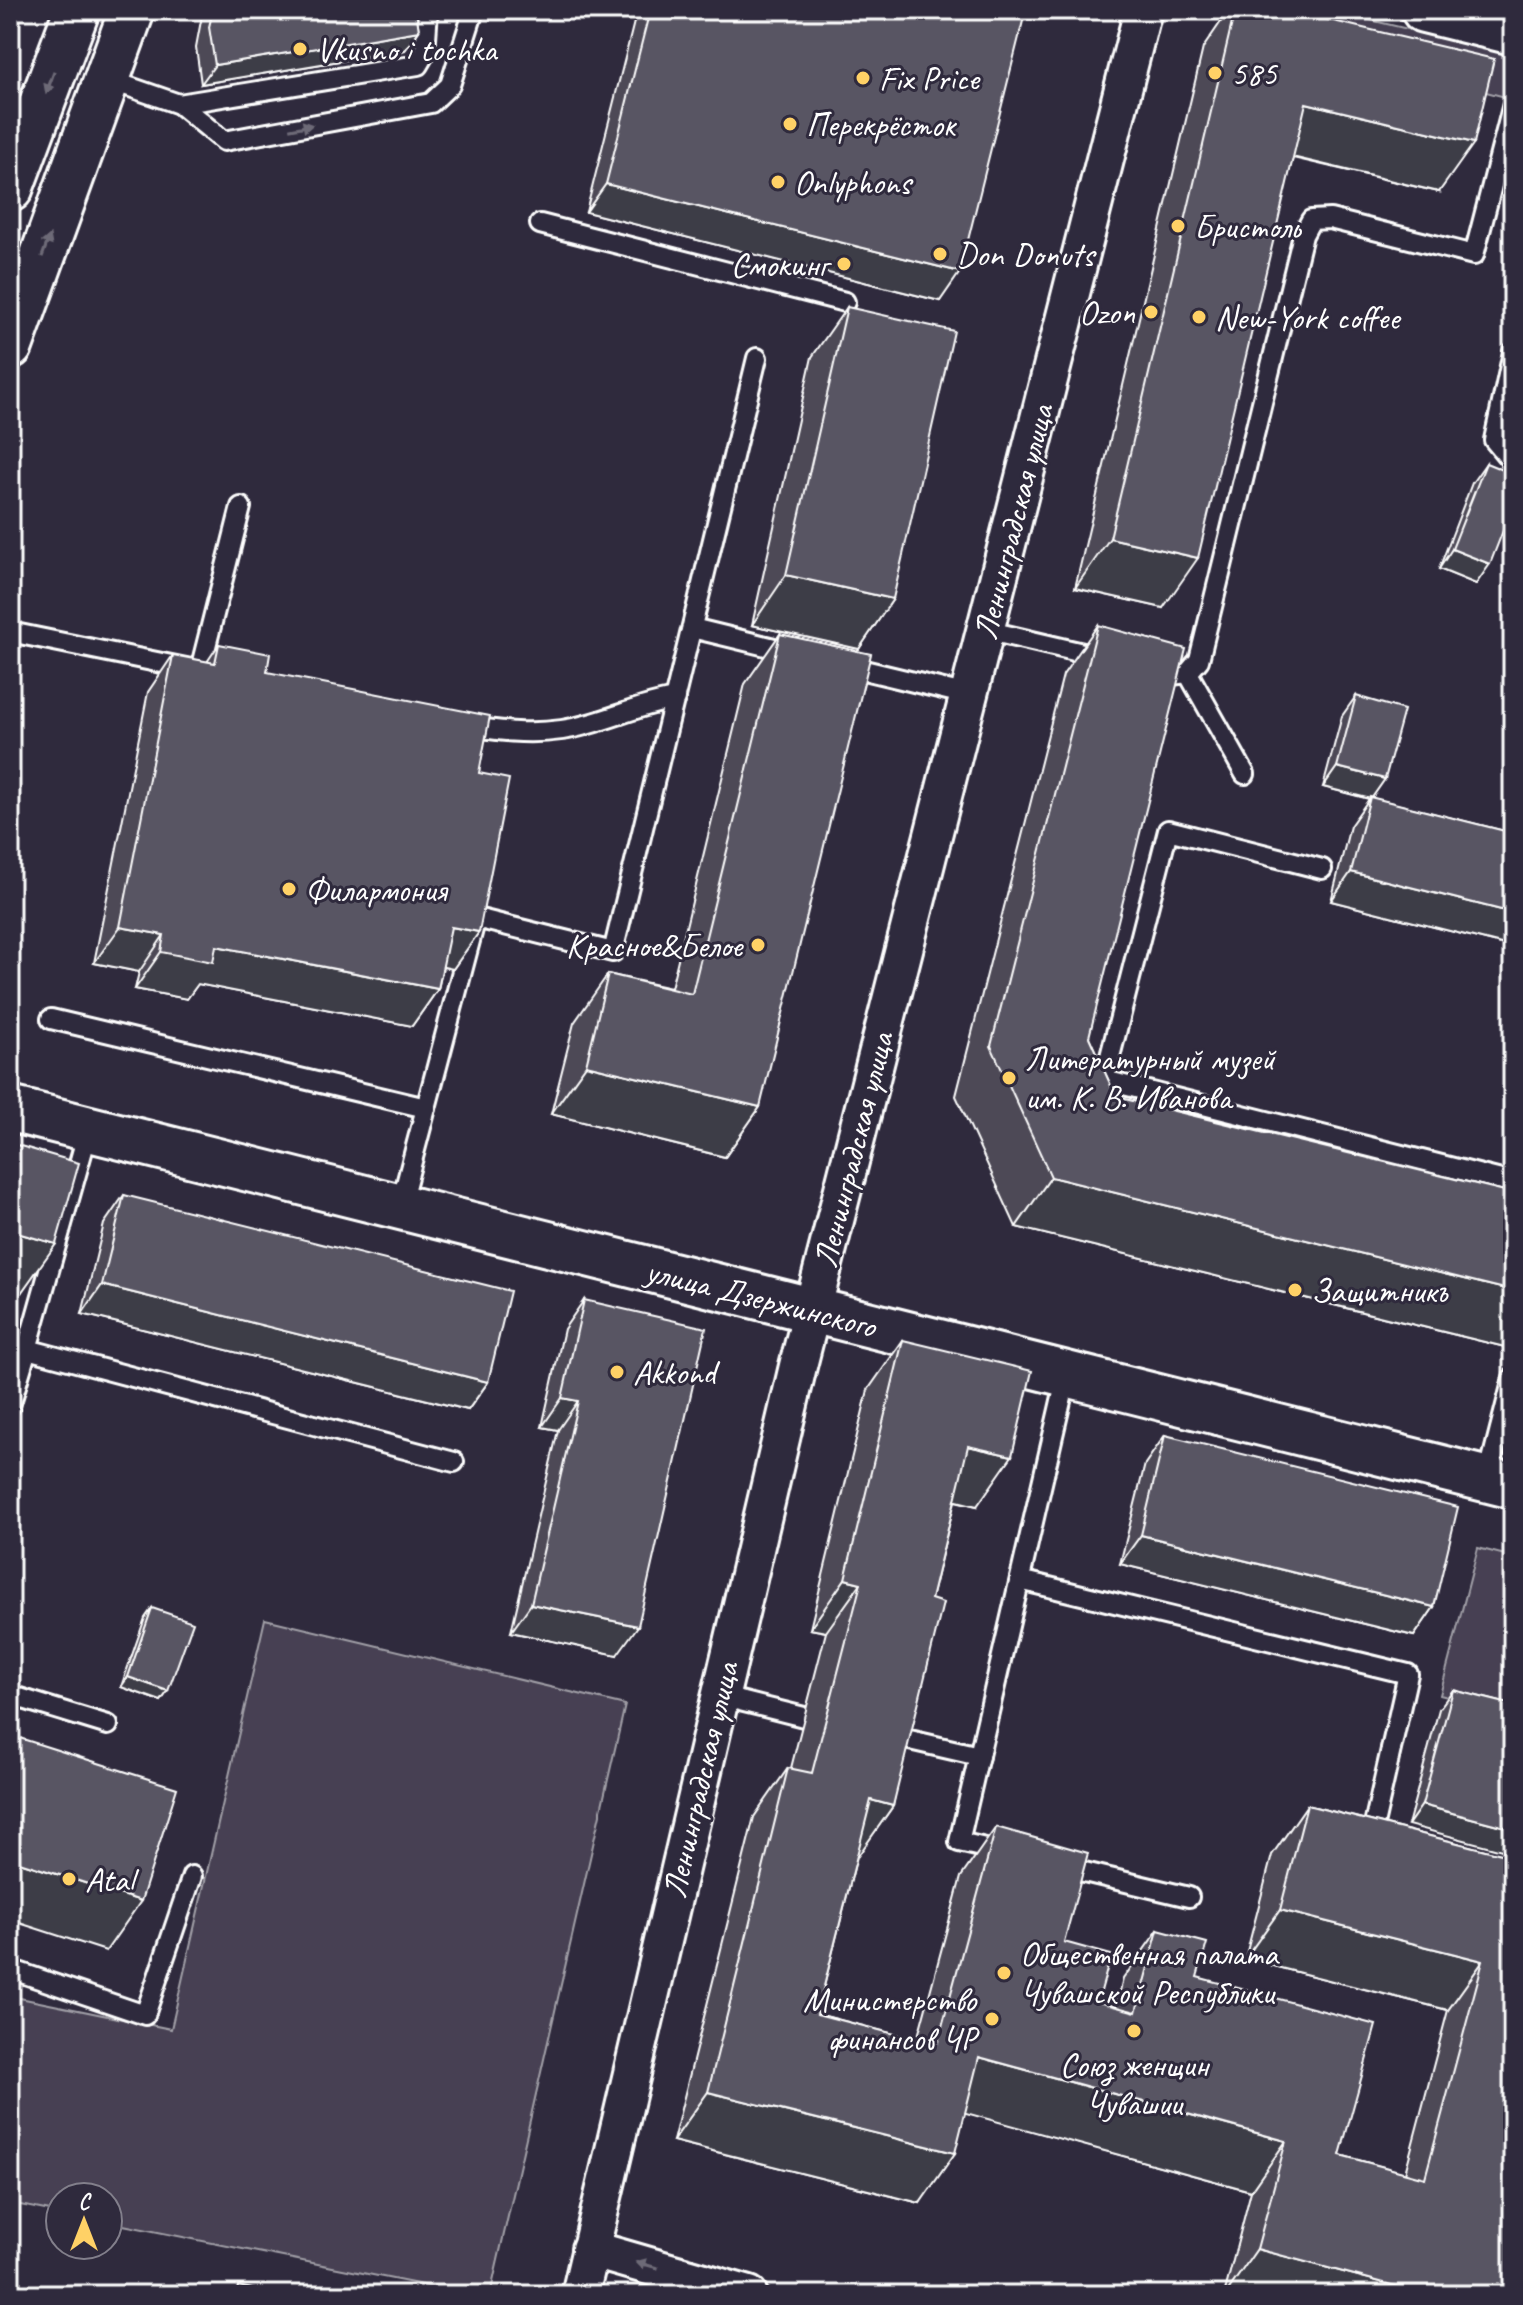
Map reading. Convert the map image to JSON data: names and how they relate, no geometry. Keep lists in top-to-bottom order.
{
  "streets": {
    "street": ["Ленинградская улица", "улица Дзержинского"]
  },
  "crossings": [
    ["Ленинградская улица", "улица Дзержинского"]
  ],
  "places": [
    "Vkusno i tochka",
    "585",
    "Fix Price",
    "Перекрёсток",
    "Onlyphons",
    "Бристоль",
    "Don Donuts",
    "Смокинг",
    "Ozon",
    "New-York coffee",
    "Филармония",
    "Красное&Белое",
    "Литературный музей им. К. В. Иванова",
    "Защитникъ",
    "Akkond",
    "Atal",
    "Общественная палата Чувашской Республики",
    "Министерство финансов ЧР",
    "Союз женщин Чувашии"
  ],
  "north": "top"
}
